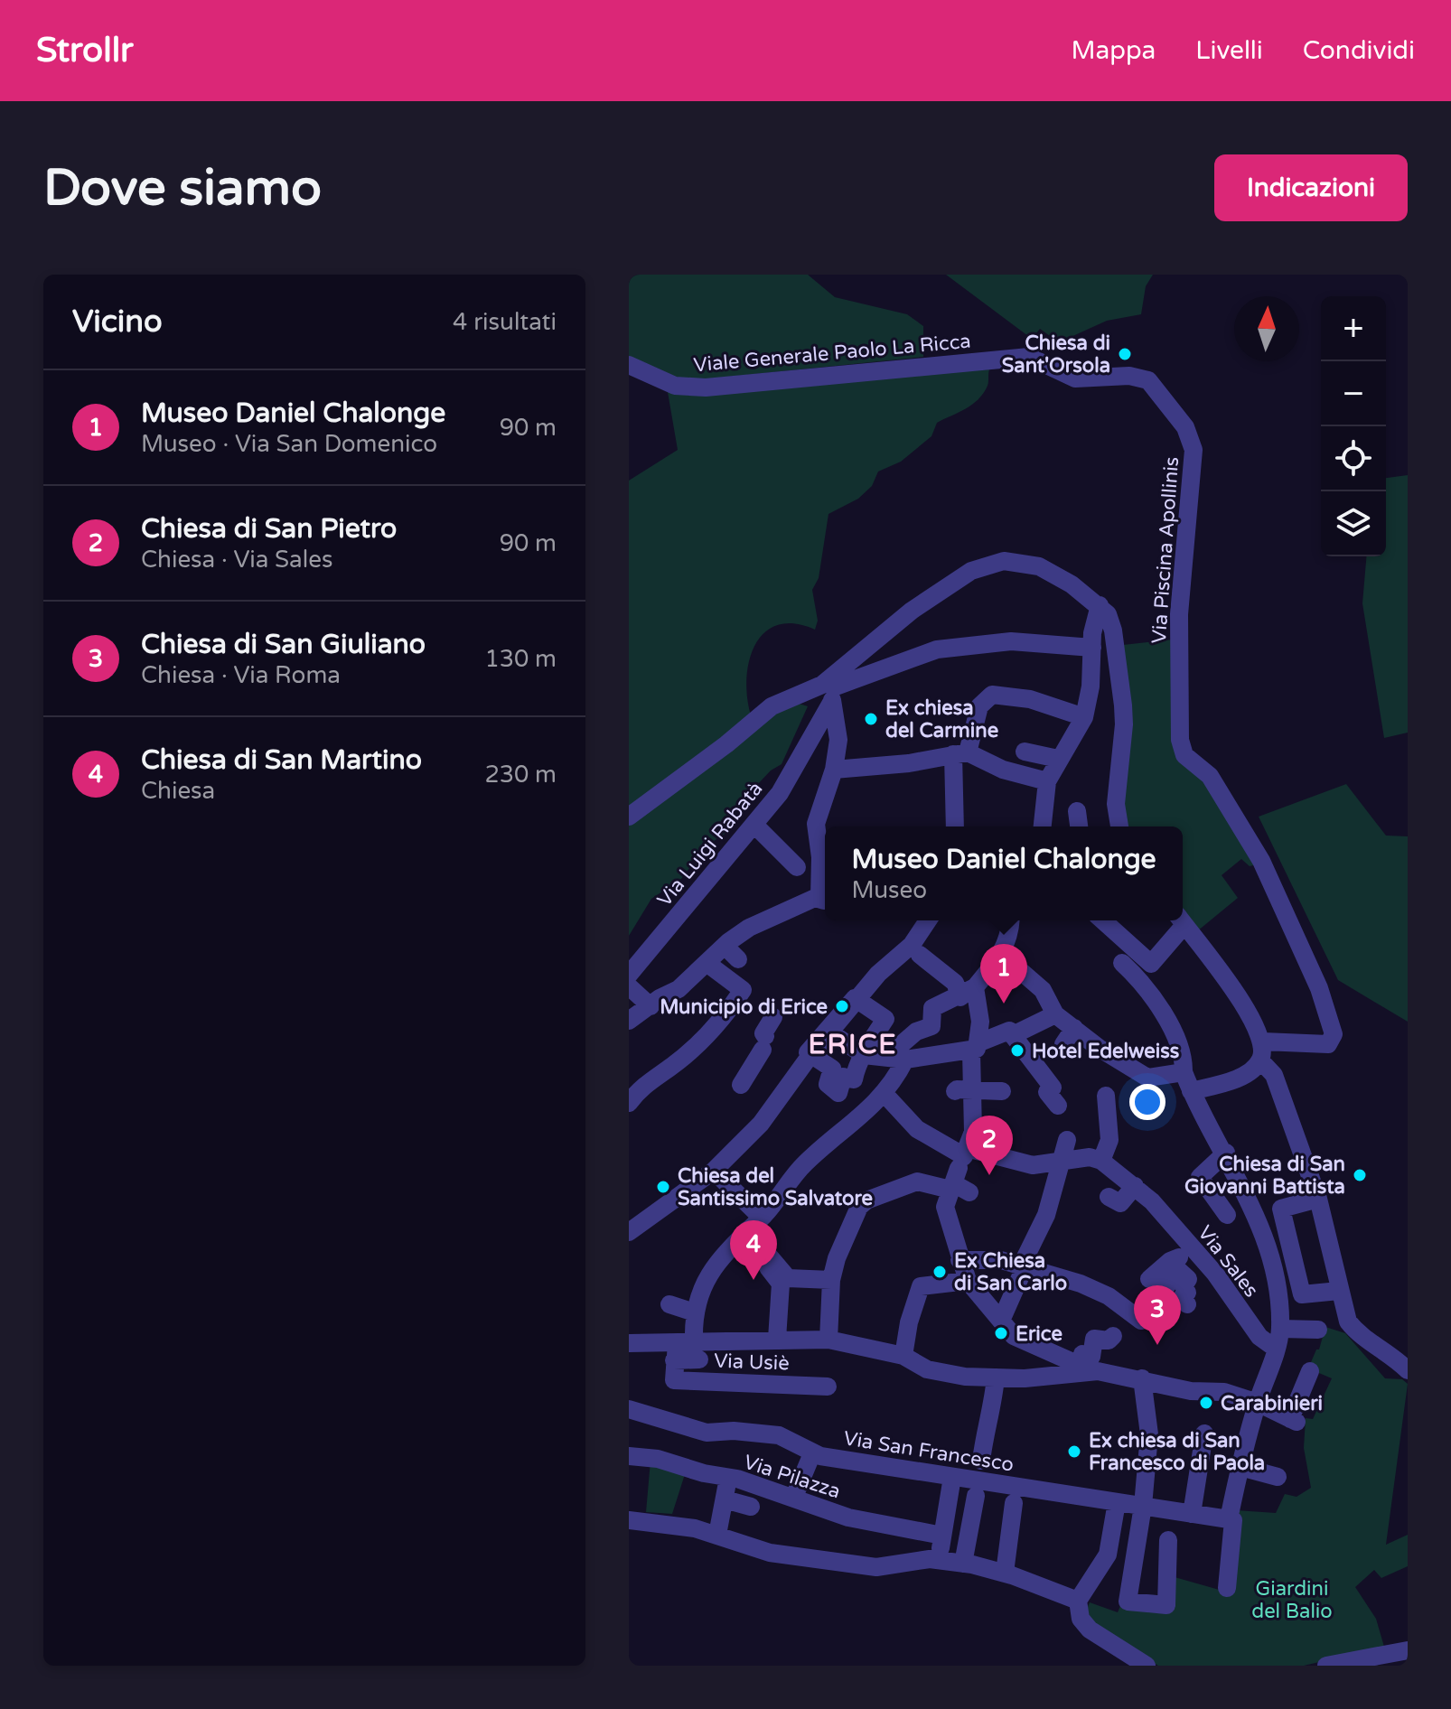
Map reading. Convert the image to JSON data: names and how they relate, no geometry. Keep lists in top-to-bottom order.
{
  "streets": {
    "street": [
      "Viale Generale Paolo La Ricca",
      "Via Piscina Apollinis",
      "Via Luigi Rabatà",
      "Via Sales",
      "Via Usiè",
      "Via San Francesco",
      "Via Pilazza"
    ]
  },
  "crossings": [
    ["Viale Generale Paolo La Ricca", "Via Piscina Apollinis"]
  ],
  "districts": ["ERICE"],
  "parks": ["Giardini del Balio"],
  "places": [
    "Chiesa di Sant'Orsola",
    "Ex chiesa del Carmine",
    "Municipio di Erice",
    "Hotel Edelweiss",
    "Chiesa di San Giovanni Battista",
    "Chiesa del Santissimo Salvatore",
    "Ex Chiesa di San Carlo",
    "Erice",
    "Carabinieri",
    "Ex chiesa di San Francesco di Paola"
  ],
  "north": "top",
  "page": {
    "header": "Strollr",
    "nav": ["Mappa", "Livelli", "Condividi"],
    "buttons": "Indicazioni",
    "title": "Dove siamo",
    "heading": ["Vicino", "4 risultati"],
    "map_buttons": ["+", "−"],
    "list": [
      {
        "mark": "1",
        "name": "Museo Daniel Chalonge",
        "note": "Museo · Via San Domenico",
        "value": "90 m"
      },
      {
        "mark": "2",
        "name": "Chiesa di San Pietro",
        "note": "Chiesa · Via Sales",
        "value": "90 m"
      },
      {
        "mark": "3",
        "name": "Chiesa di San Giuliano",
        "note": "Chiesa · Via Roma",
        "value": "130 m"
      },
      {
        "mark": "4",
        "name": "Chiesa di San Martino",
        "note": "Chiesa",
        "value": "230 m"
      }
    ],
    "popup": ["Museo Daniel Chalonge", "Museo"],
    "pins": [
      "1",
      "2",
      "4",
      "3"
    ]
  }
}
